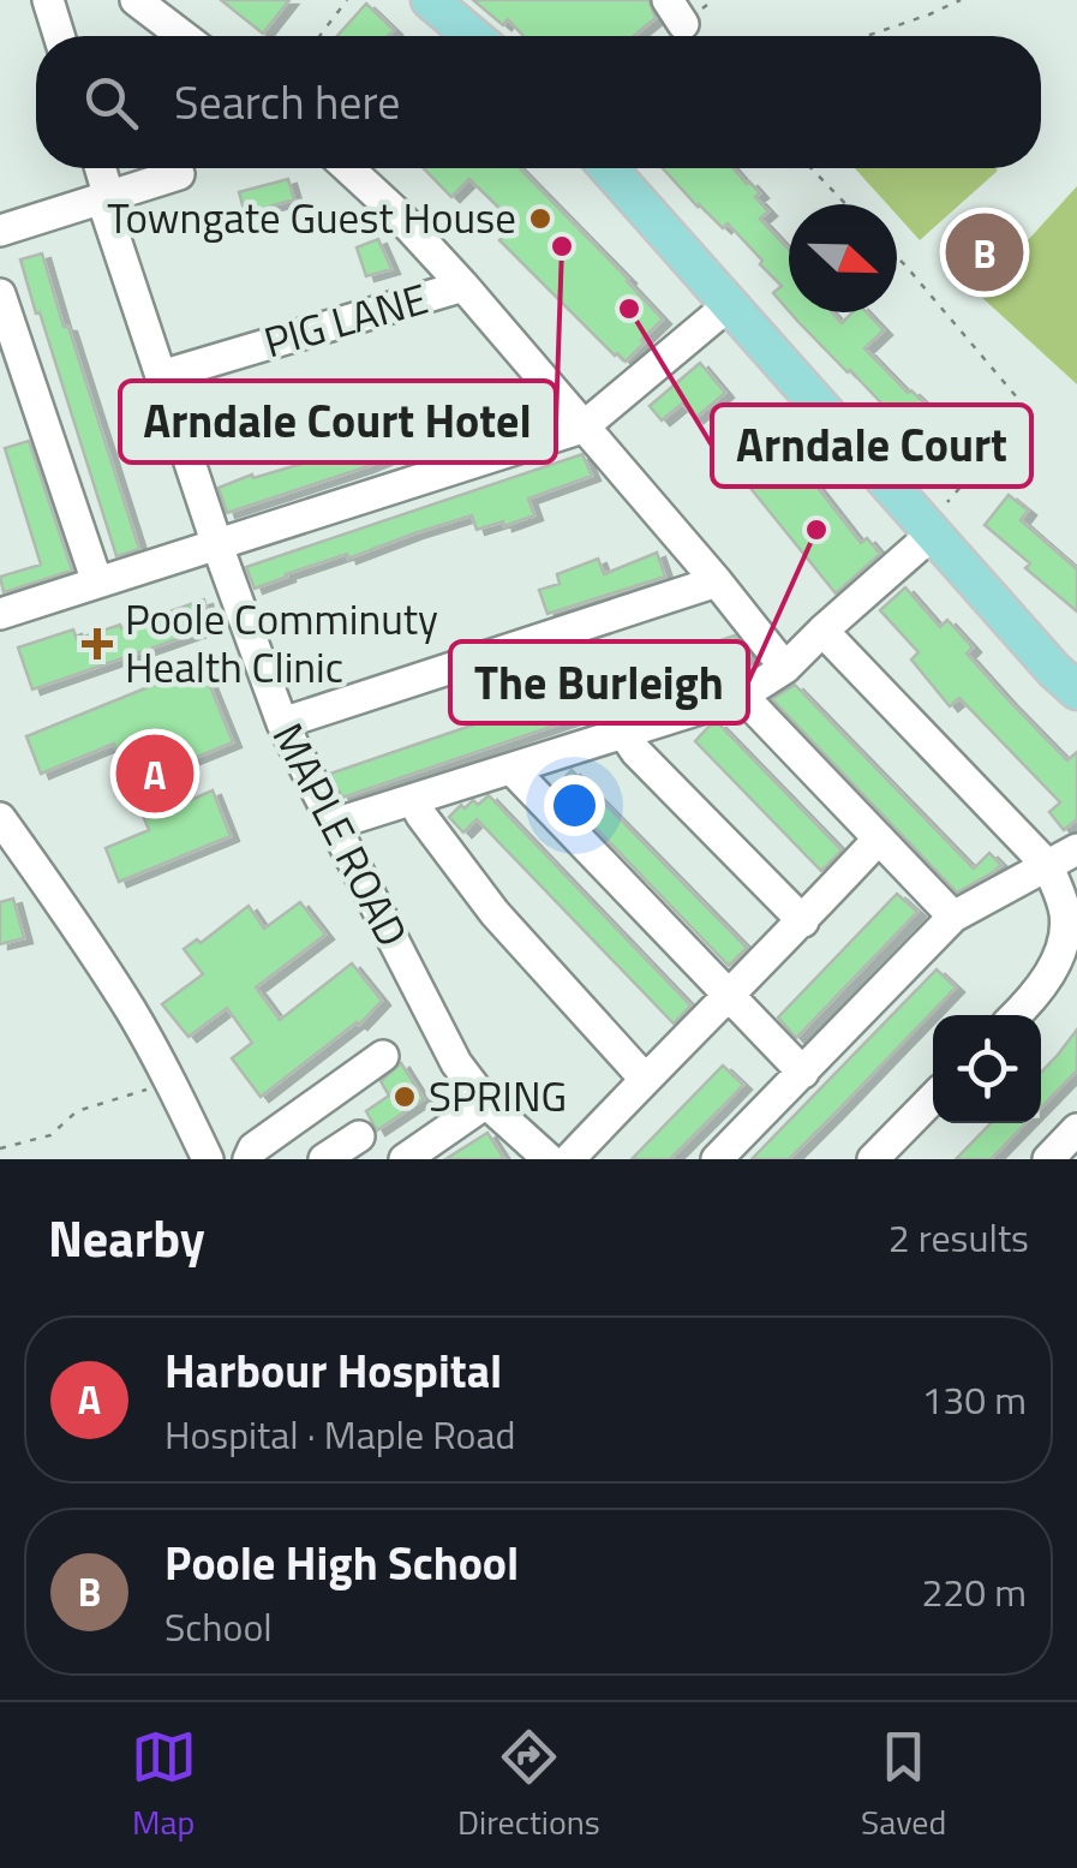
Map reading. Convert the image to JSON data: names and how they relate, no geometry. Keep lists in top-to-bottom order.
{
  "streets": {
    "street": ["PIG LANE", "MAPLE ROAD"]
  },
  "crossings": [
    ["PIG LANE", "MAPLE ROAD"]
  ],
  "places": {
    "other": [
      "Towngate Guest House",
      "Arndale Court Hotel",
      "Arndale Court",
      "The Burleigh",
      "SPRING"
    ],
    "health": ["Poole Comminuty Health Clinic"]
  },
  "north": "right",
  "page": {
    "search": "Search here",
    "pins": ["B", "A"],
    "heading": ["Nearby", "2 results"],
    "list": [
      {
        "mark": "A",
        "name": "Harbour Hospital",
        "note": "Hospital · Maple Road",
        "value": "130 m"
      },
      {
        "mark": "B",
        "name": "Poole High School",
        "note": "School",
        "value": "220 m"
      }
    ],
    "nav": ["Map", "Directions", "Saved"]
  }
}
